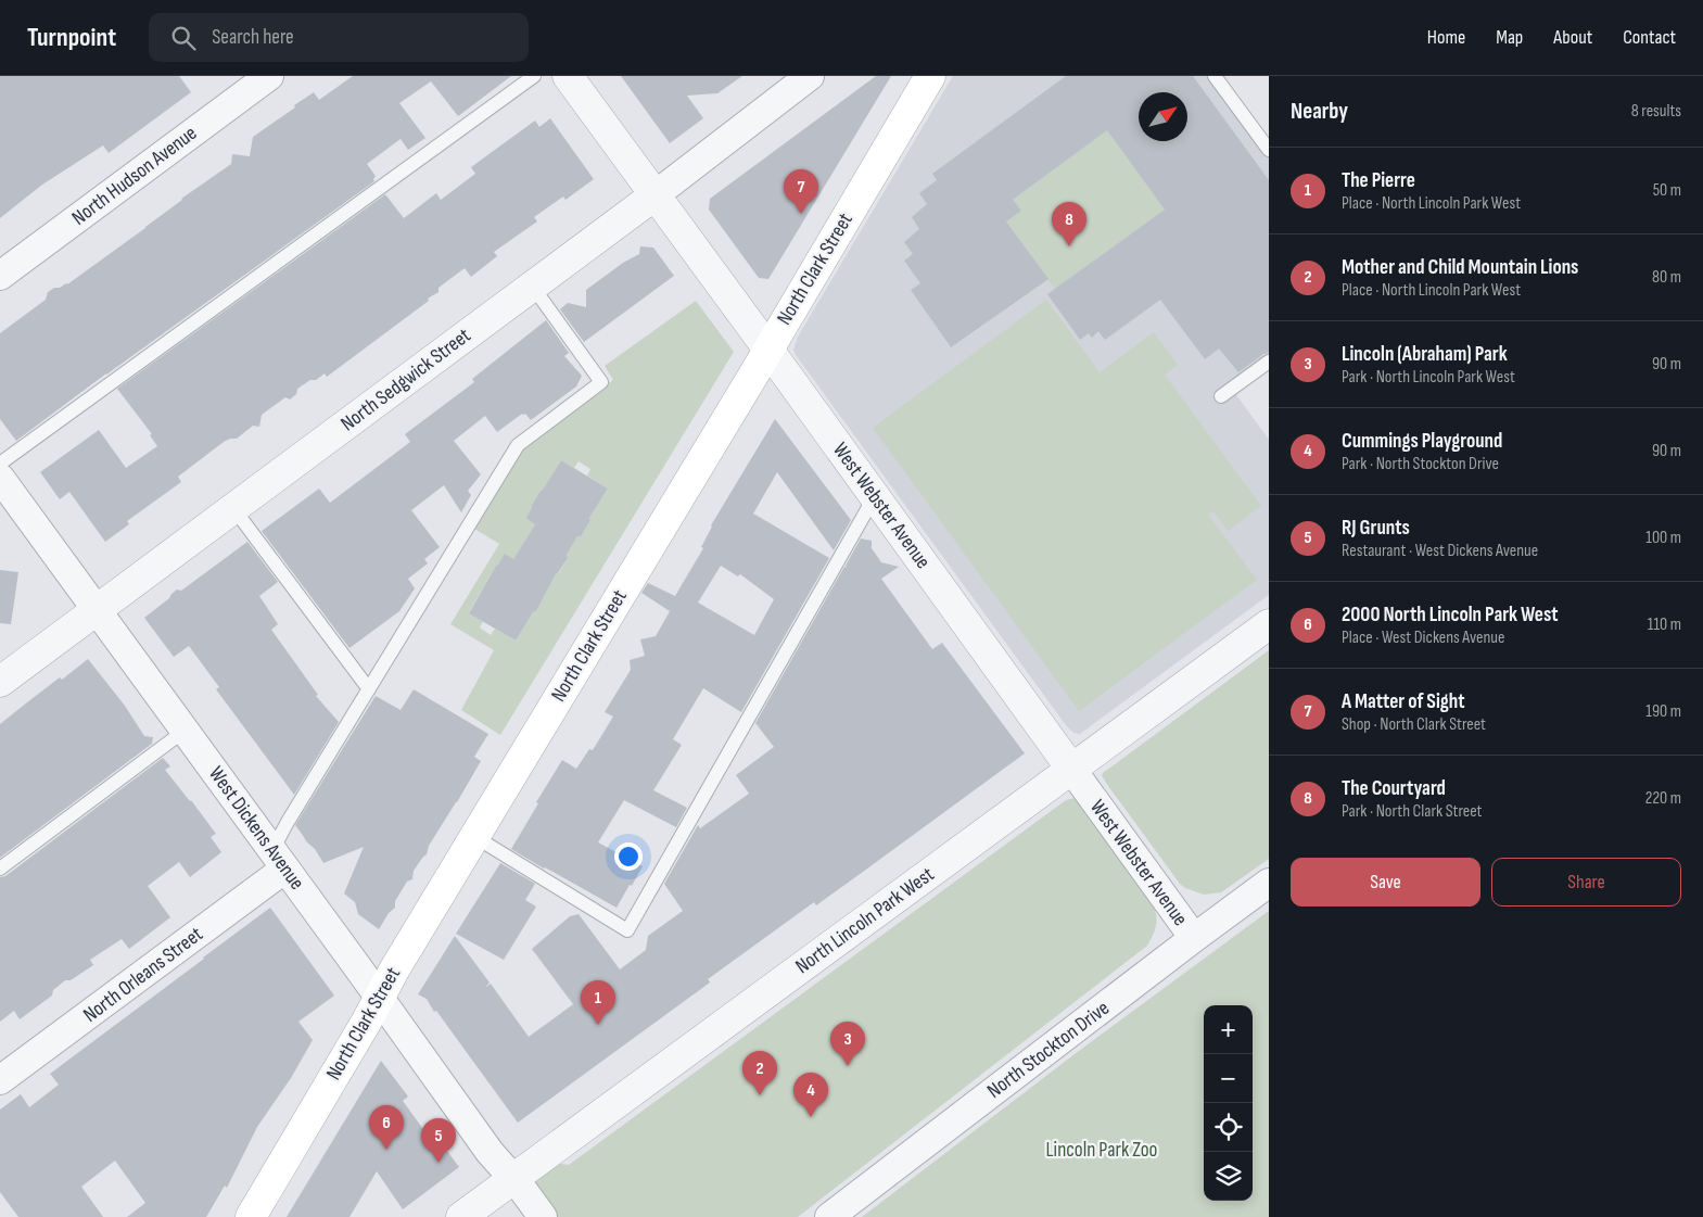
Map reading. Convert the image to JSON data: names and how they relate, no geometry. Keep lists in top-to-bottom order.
{
  "streets": {
    "main road": ["North Clark Street"],
    "street": [
      "North Hudson Avenue",
      "North Sedgwick Street",
      "West Webster Avenue",
      "West Dickens Avenue",
      "North Lincoln Park West",
      "North Orleans Street",
      "North Stockton Drive"
    ]
  },
  "crossings": [
    ["North Clark Street", "West Webster Avenue"],
    ["North Clark Street", "West Dickens Avenue"],
    ["North Sedgwick Street", "West Webster Avenue"],
    ["North Sedgwick Street", "West Dickens Avenue"],
    ["West Webster Avenue", "North Lincoln Park West"],
    ["West Webster Avenue", "North Stockton Drive"],
    ["West Dickens Avenue", "North Lincoln Park West"],
    ["West Dickens Avenue", "North Orleans Street"]
  ],
  "parks": ["Lincoln Park Zoo"],
  "north": "top right",
  "page": {
    "header": "Turnpoint",
    "search": "Search here",
    "nav": [
      "Home",
      "Map",
      "About",
      "Contact"
    ],
    "heading": ["Nearby", "8 results"],
    "list": [
      {
        "mark": "1",
        "name": "The Pierre",
        "note": "Place · North Lincoln Park West",
        "value": "50 m"
      },
      {
        "mark": "2",
        "name": "Mother and Child Mountain Lions",
        "note": "Place · North Lincoln Park West",
        "value": "80 m"
      },
      {
        "mark": "3",
        "name": "Lincoln (Abraham) Park",
        "note": "Park · North Lincoln Park West",
        "value": "90 m"
      },
      {
        "mark": "4",
        "name": "Cummings Playground",
        "note": "Park · North Stockton Drive",
        "value": "90 m"
      },
      {
        "mark": "5",
        "name": "RJ Grunts",
        "note": "Restaurant · West Dickens Avenue",
        "value": "100 m"
      },
      {
        "mark": "6",
        "name": "2000 North Lincoln Park West",
        "note": "Place · West Dickens Avenue",
        "value": "110 m"
      },
      {
        "mark": "7",
        "name": "A Matter of Sight",
        "note": "Shop · North Clark Street",
        "value": "190 m"
      },
      {
        "mark": "8",
        "name": "The Courtyard",
        "note": "Park · North Clark Street",
        "value": "220 m"
      }
    ],
    "pins": [
      "7",
      "8",
      "1",
      "3",
      "2",
      "4",
      "6",
      "5"
    ],
    "buttons": ["Save", "Share"],
    "map_buttons": ["+", "−"]
  }
}
